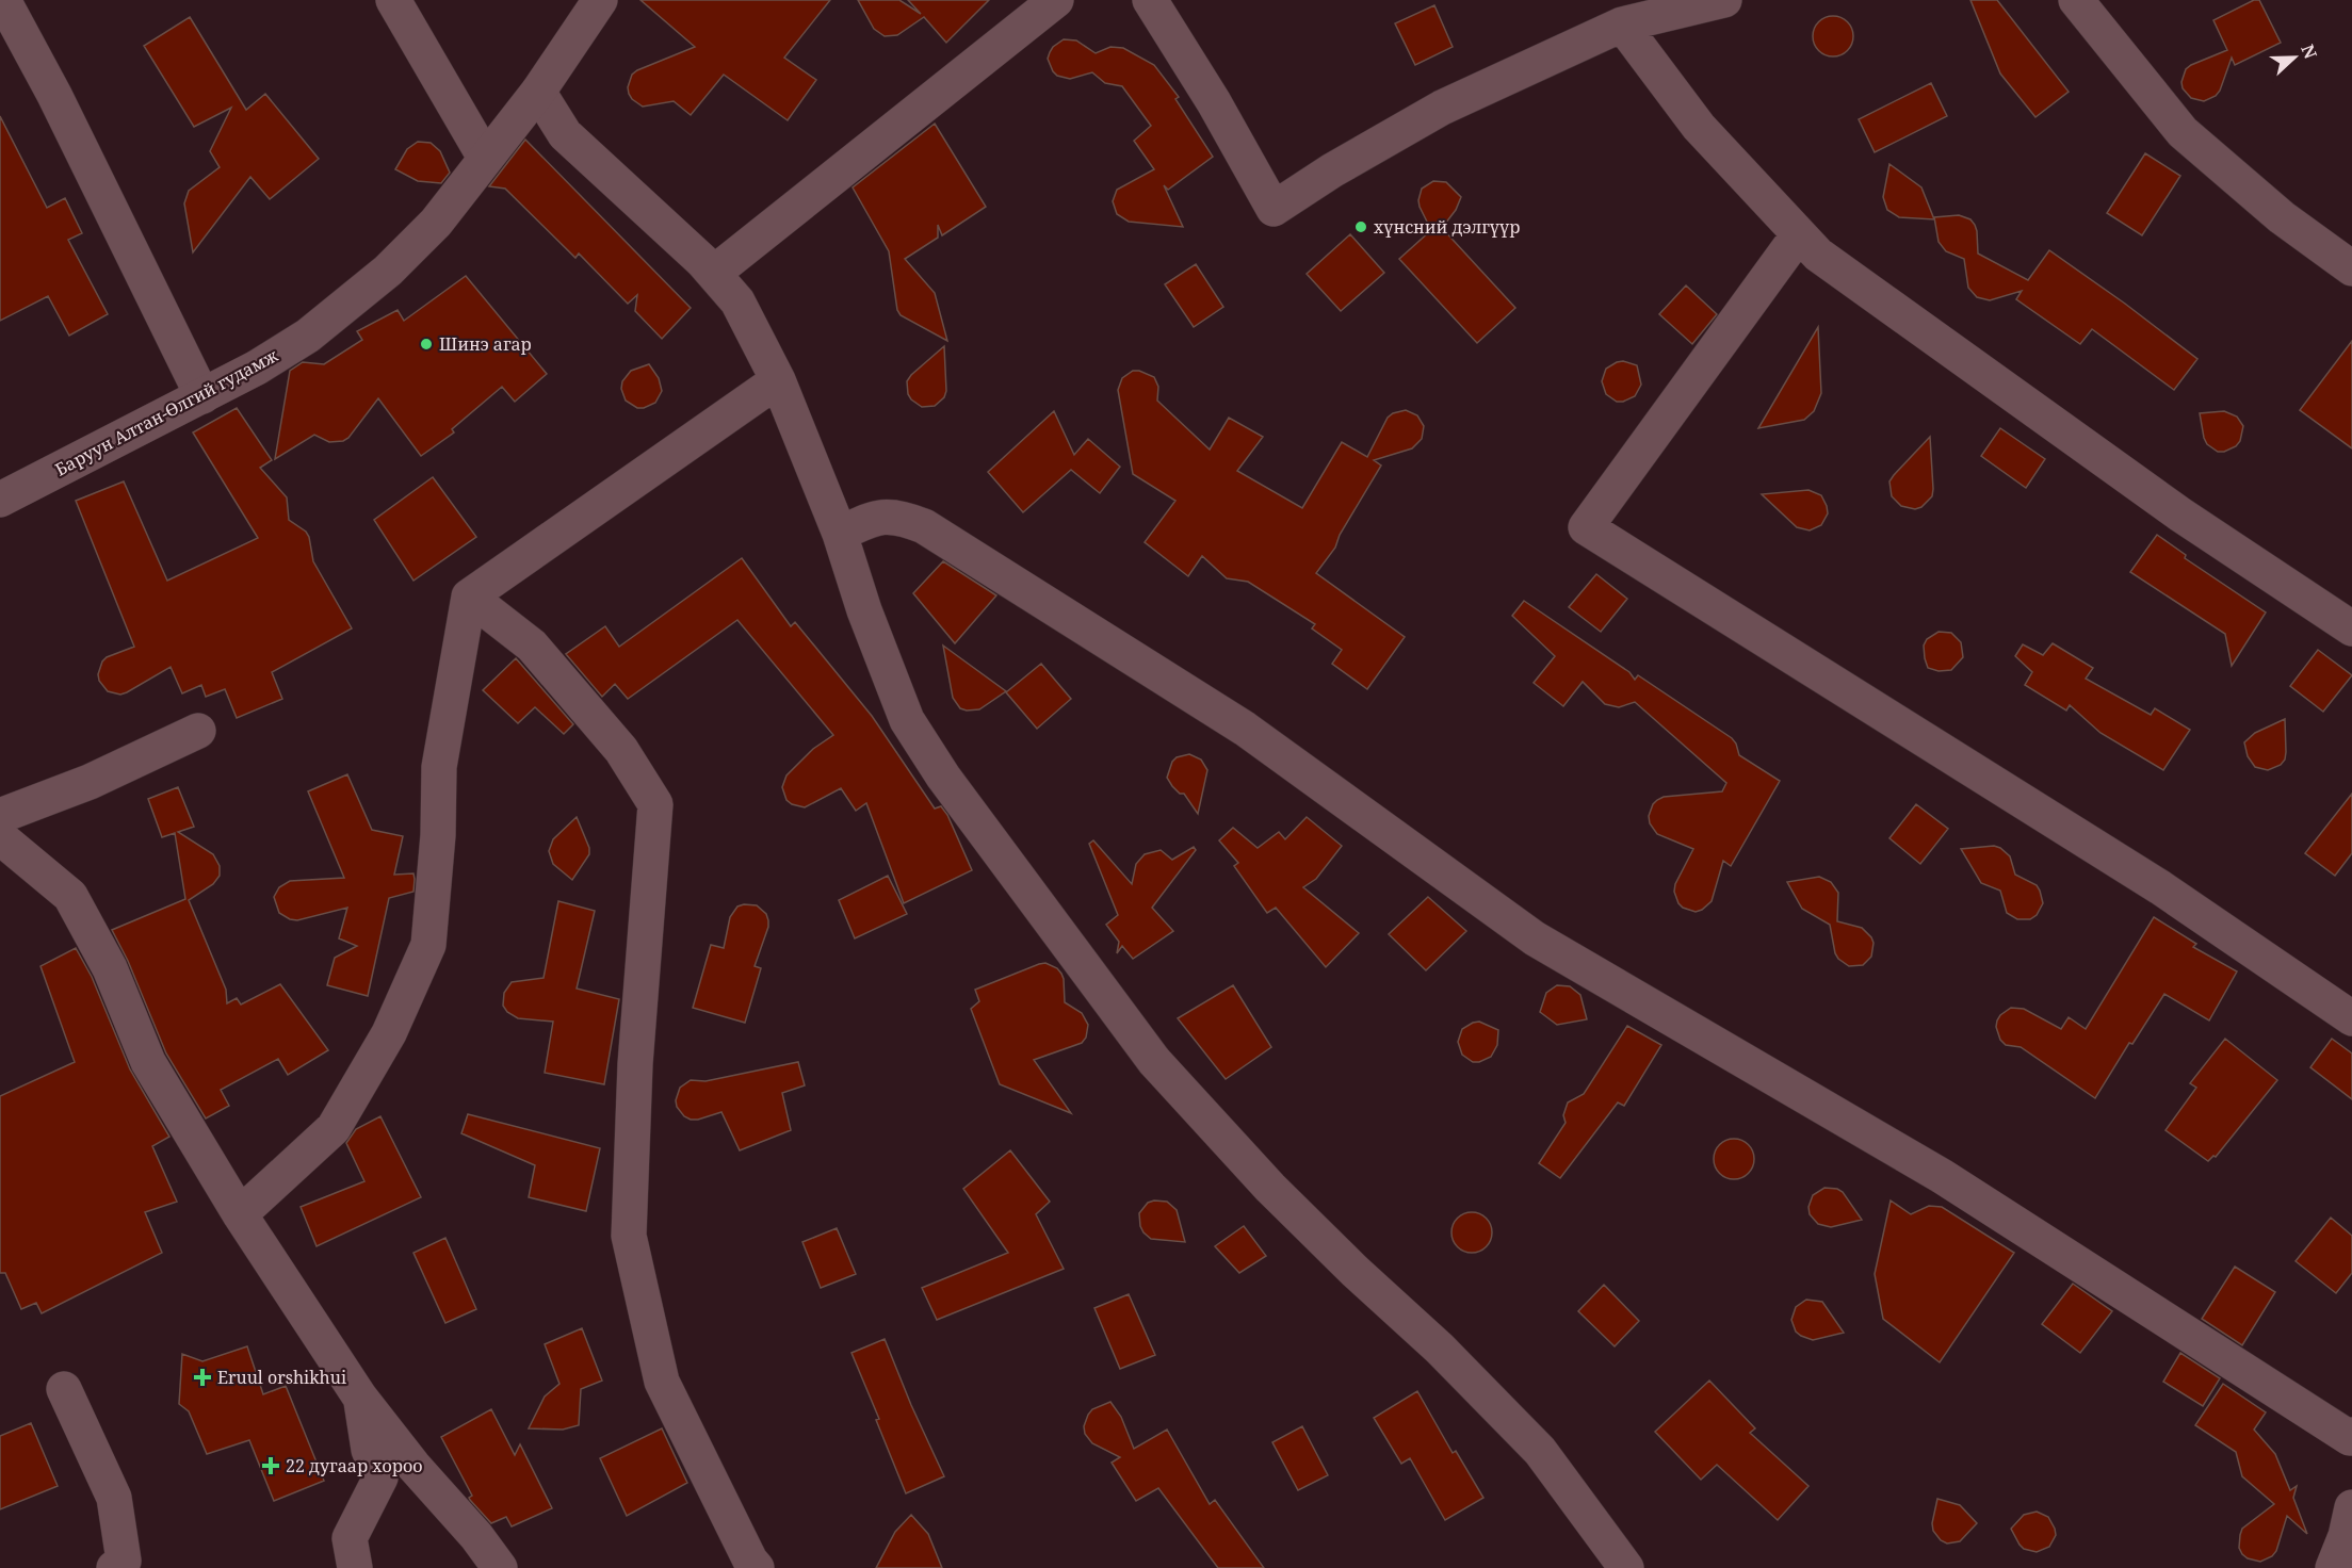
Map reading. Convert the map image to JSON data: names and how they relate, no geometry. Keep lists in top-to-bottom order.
{
  "streets": {
    "street": ["Баруун Алтан-Өлгий гудамж"]
  },
  "places": {
    "other": ["хүнсний дэлгүүр", "Шинэ агар"],
    "health": ["Eruul orshikhui", "22 дугаар хороо"]
  },
  "north": "right"
}
